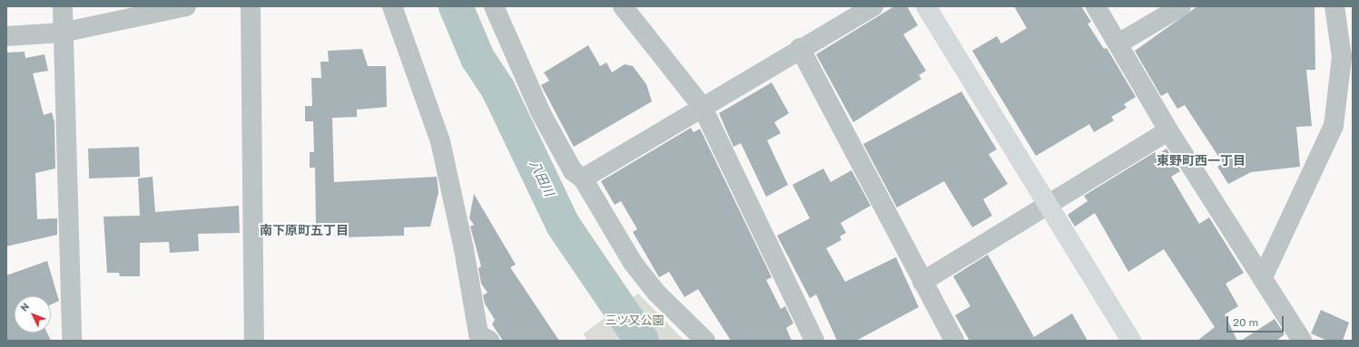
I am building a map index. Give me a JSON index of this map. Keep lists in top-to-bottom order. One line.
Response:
{"districts":["東野町西一丁目","南下原町五丁目"],"water":["八田川"],"parks":["三ツ又公園"],"scale_bar":"20 m","north":"top left"}
